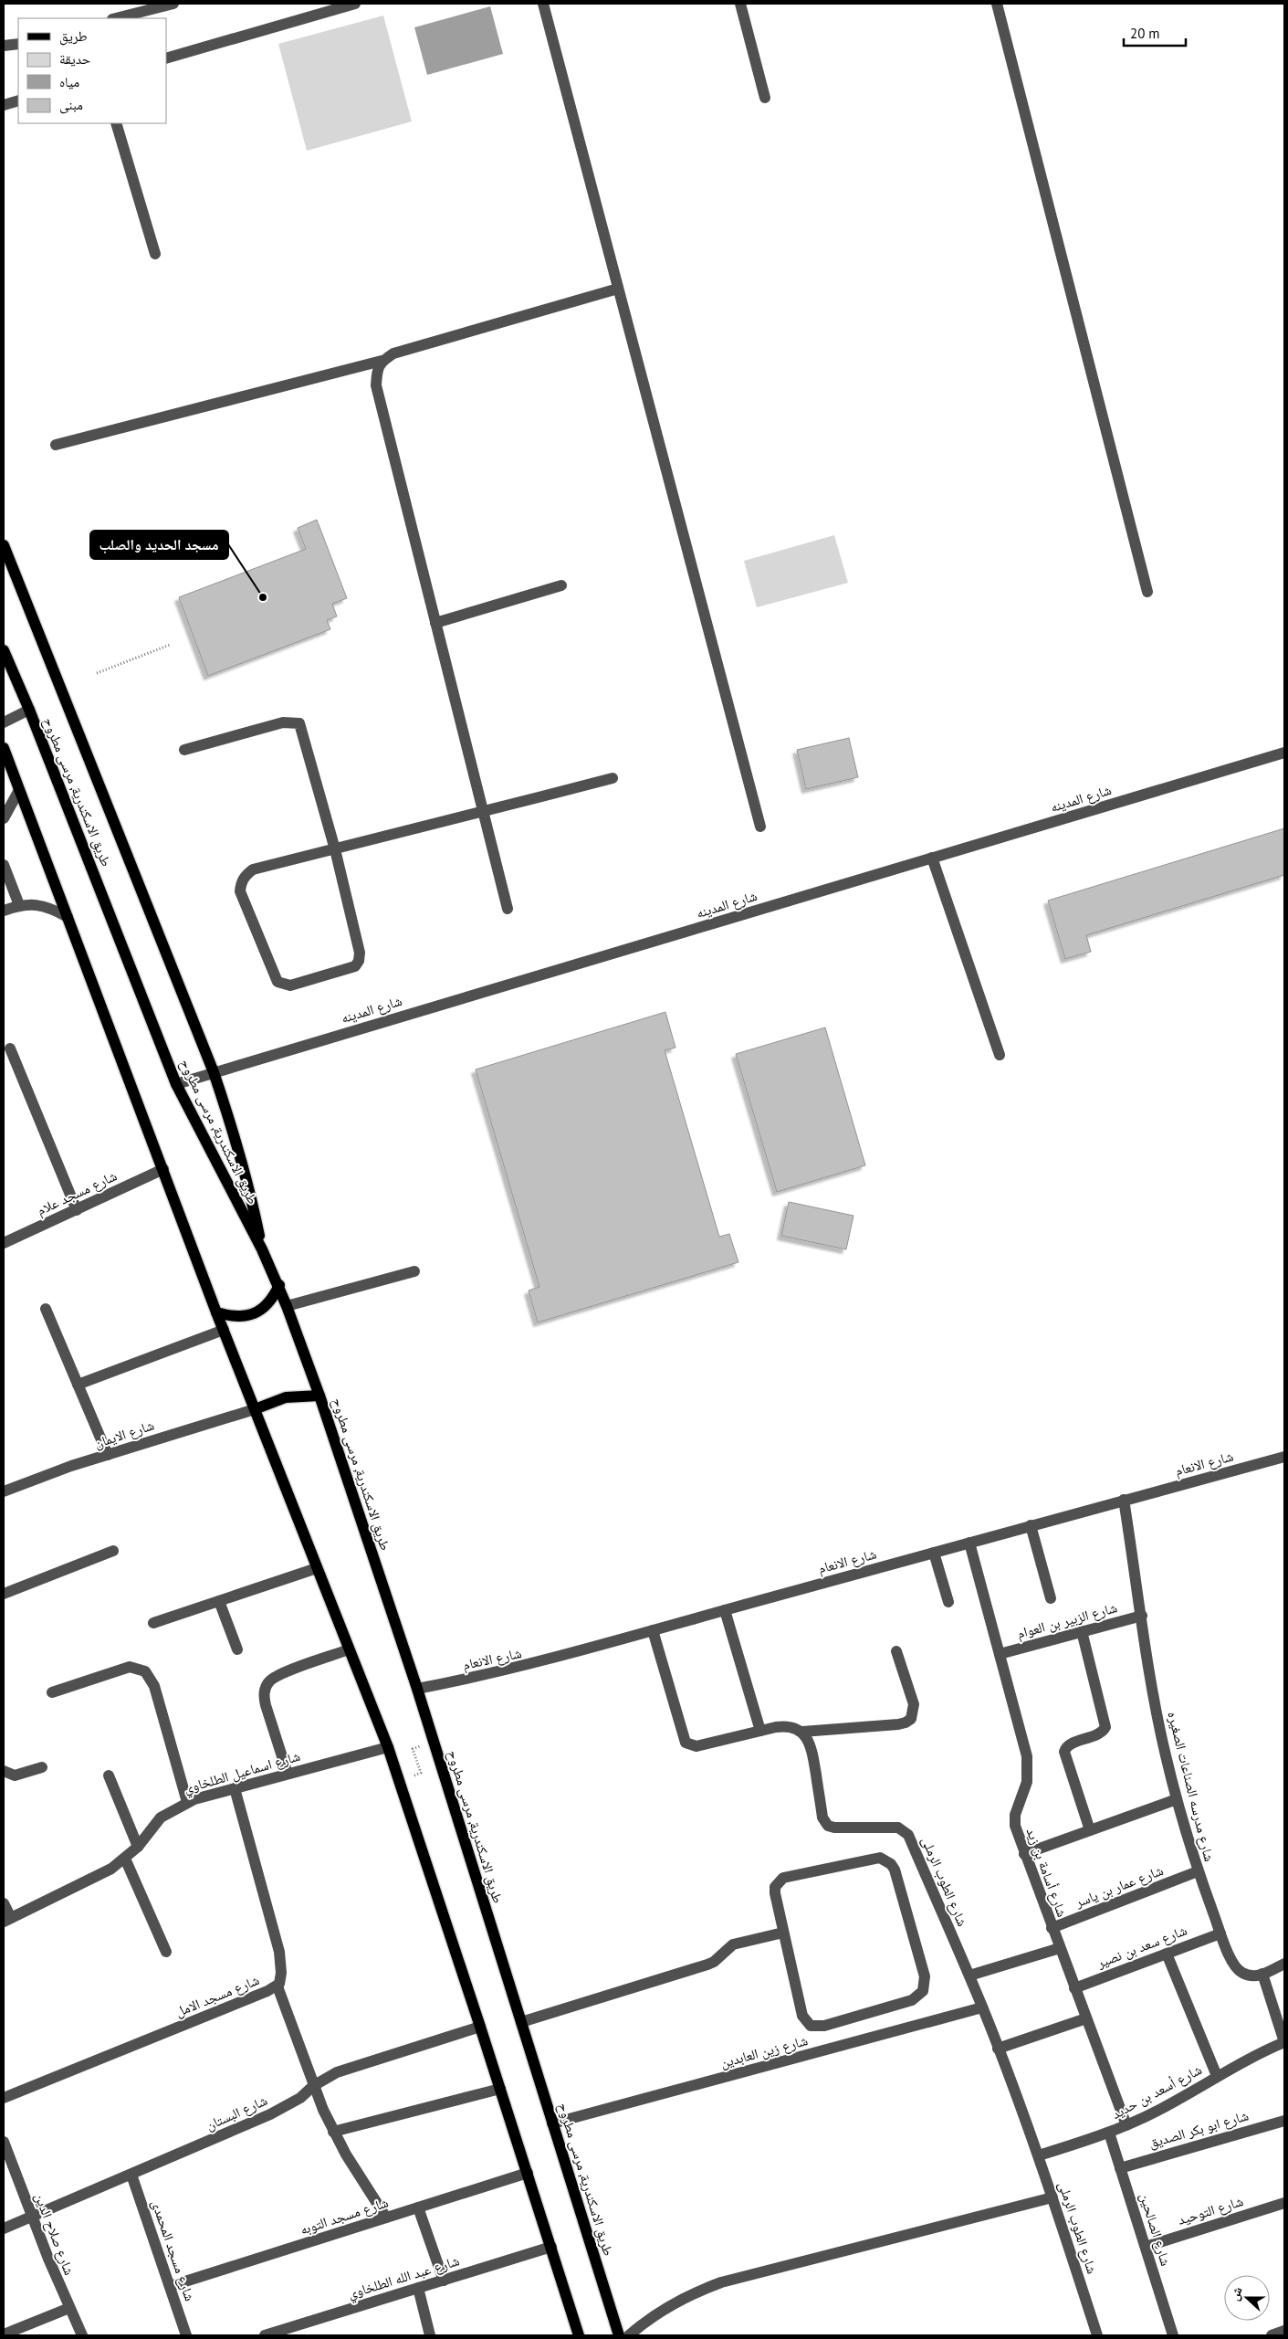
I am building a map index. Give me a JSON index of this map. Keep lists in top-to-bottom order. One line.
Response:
{"streets":{"main road":["طريق الاسكندرية, مرسى مطروح"],"street":["شارع المدينه","شارع مسجد علام","شارع الايمان","شارع الانعام","شارع الزبير بن العوام","شارع اسماعيل الطلخاوي","شارع مدرسه الصناعات الصغيره","شارع أسامة بن زيد","شارع الطوب الرملى","شارع عمار بن ياسر","شارع سعد بن نصير","شارع مسجد الامل","شارع زين العابدين","شارع أسعد بن حديد","شارع البستان","شارع ابو بكر الصديق","شارع التوحيد","شارع مسجد التوبه","شارع الصالحين","شارع صلاح الدين","شارع مسجد المحمدى","شارع عبد الله الطلخاوي"]},"crossings":[["طريق الاسكندرية, مرسى مطروح","شارع المدينه"],["طريق الاسكندرية, مرسى مطروح","شارع الانعام"],["طريق الاسكندرية, مرسى مطروح","شارع زين العابدين"],["شارع الانعام","شارع مدرسه الصناعات الصغيره"],["شارع الانعام","شارع أسامة بن زيد"],["شارع الزبير بن العوام","شارع مدرسه الصناعات الصغيره"],["شارع الزبير بن العوام","شارع أسامة بن زيد"],["شارع اسماعيل الطلخاوي","شارع مسجد الامل"],["شارع مدرسه الصناعات الصغيره","شارع عمار بن ياسر"],["شارع مدرسه الصناعات الصغيره","شارع سعد بن نصير"],["شارع أسامة بن زيد","شارع عمار بن ياسر"],["شارع أسامة بن زيد","شارع سعد بن نصير"],["شارع أسامة بن زيد","شارع أسعد بن حديد"],["شارع الطوب الرملى","شارع زين العابدين"],["شارع الطوب الرملى","شارع أسعد بن حديد"],["شارع أسعد بن حديد","شارع الصالحين"],["شارع البستان","شارع صلاح الدين"],["شارع البستان","شارع مسجد المحمدى"],["شارع ابو بكر الصديق","شارع الصالحين"],["شارع التوحيد","شارع الصالحين"],["شارع مسجد التوبه","شارع مسجد المحمدى"]],"places":["مسجد الحديد والصلب"],"legend":["طريق","حديقة","مياه","مبنى"],"scale_bar":"20 m","north":"left"}
